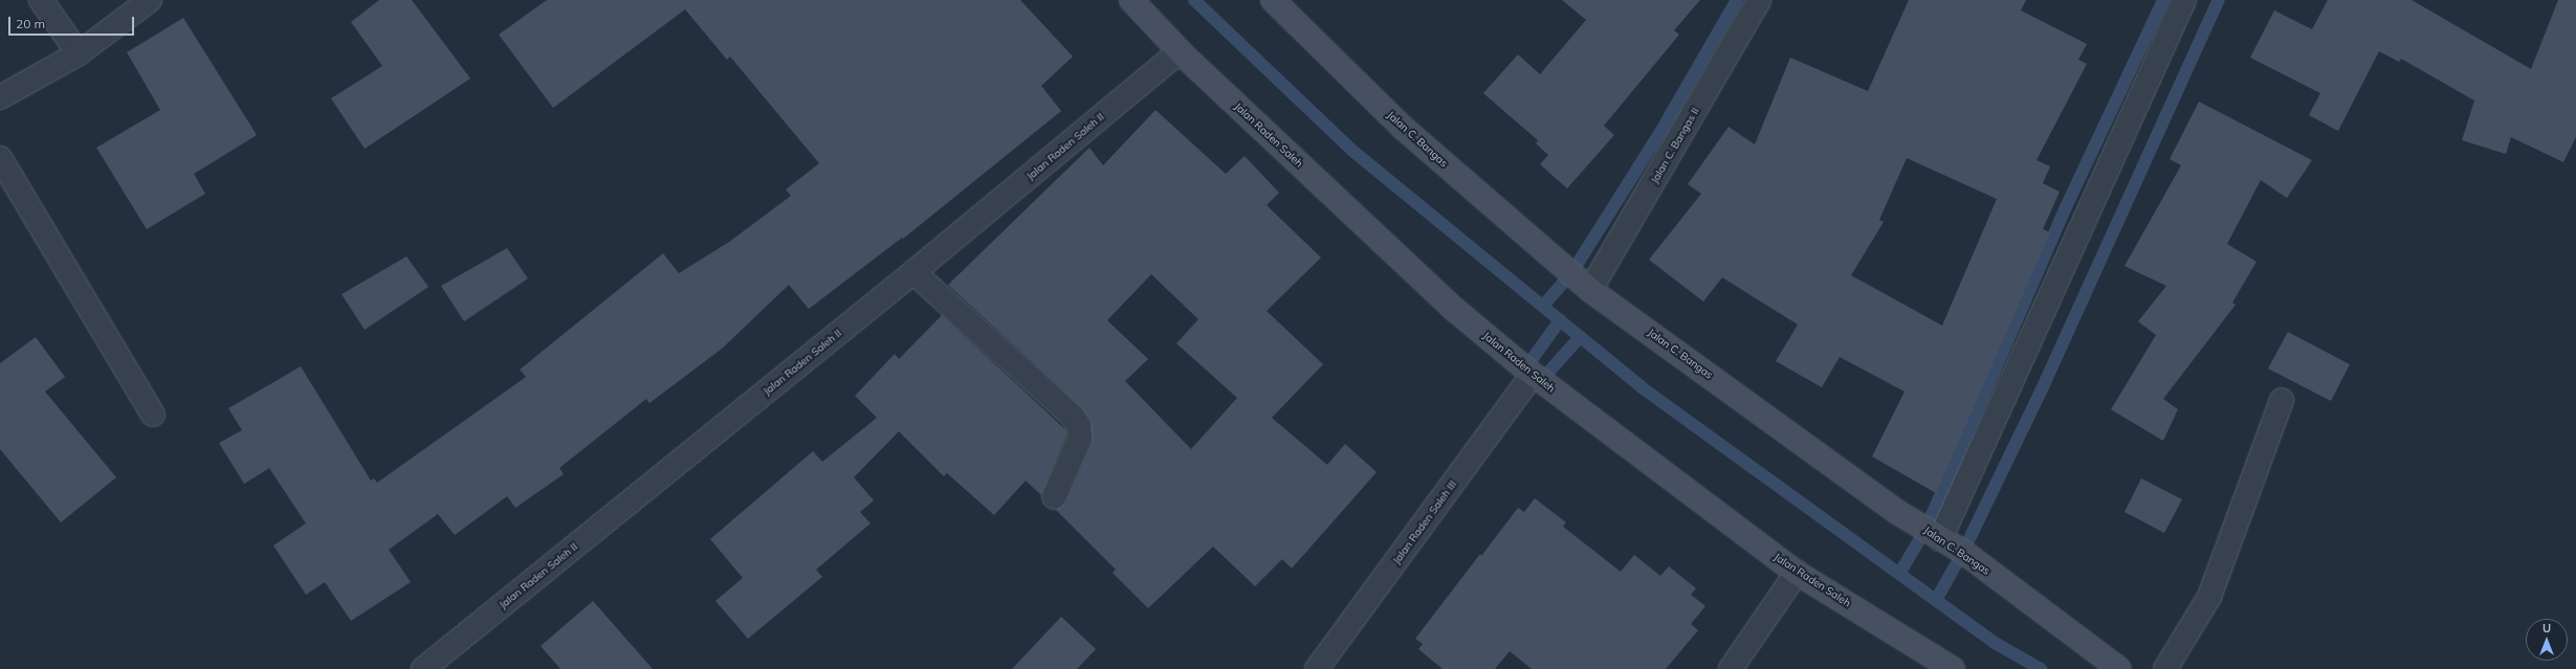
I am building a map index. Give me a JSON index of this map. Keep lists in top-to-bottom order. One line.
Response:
{"streets":{"street":["Jalan Raden Saleh","Jalan C. Bangas","Jalan C. Bangas II","Jalan Raden Saleh II","Jalan Raden Saleh III"]},"crossings":[["Jalan Raden Saleh","Jalan Raden Saleh II"],["Jalan Raden Saleh","Jalan Raden Saleh III"],["Jalan C. Bangas","Jalan C. Bangas II"]],"scale_bar":"20 m","north":"top"}
